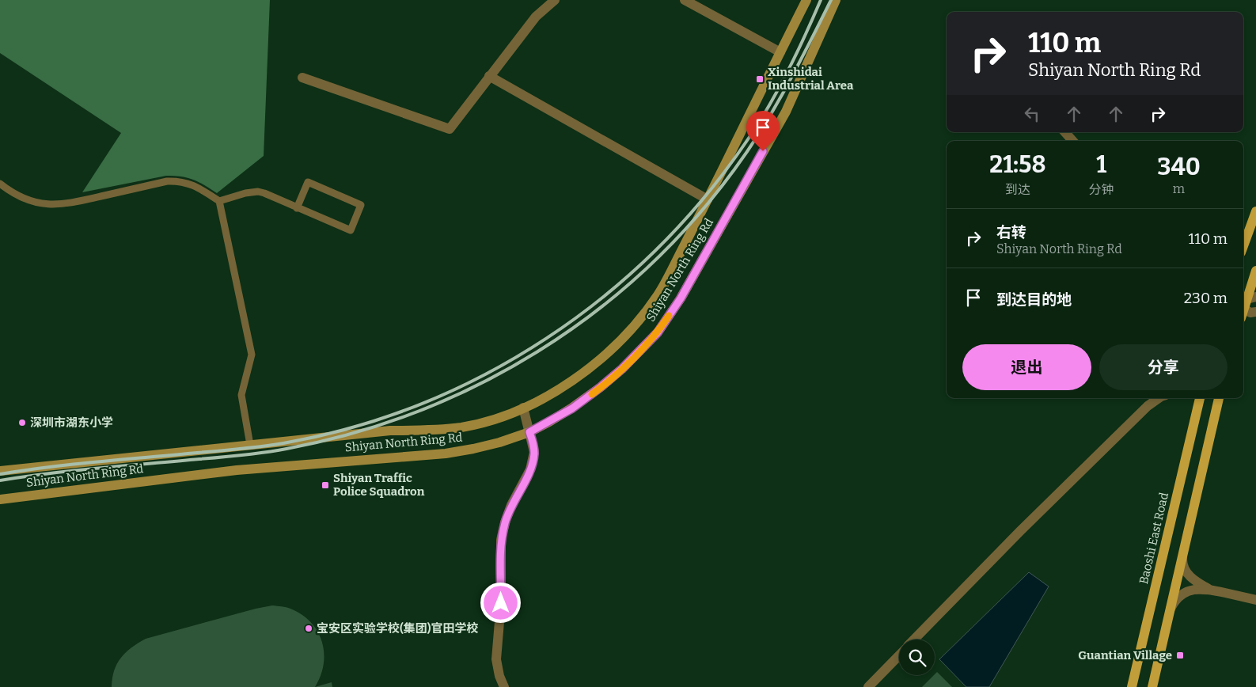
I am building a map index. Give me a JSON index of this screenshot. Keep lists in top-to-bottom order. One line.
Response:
{"streets":{"main road":["Shiyan North Ring Rd","Baoshi East Road"]},"places":{"transit":["Xinshidai Industrial Area","Shiyan Traffic Police Squadron","Guantian Village"],"other":["深圳市湖东小学","宝安区实验学校(集团)官田学校"]},"page":{"turn":["110 m","Shiyan North Ring Rd"],"eta":["21:58","到达","1","分钟","340","m"],"list":[{"name":"右转","note":"Shiyan North Ring Rd","value":"110 m"},{"name":"到达目的地","value":"230 m"}],"buttons":["退出","分享"]}}
